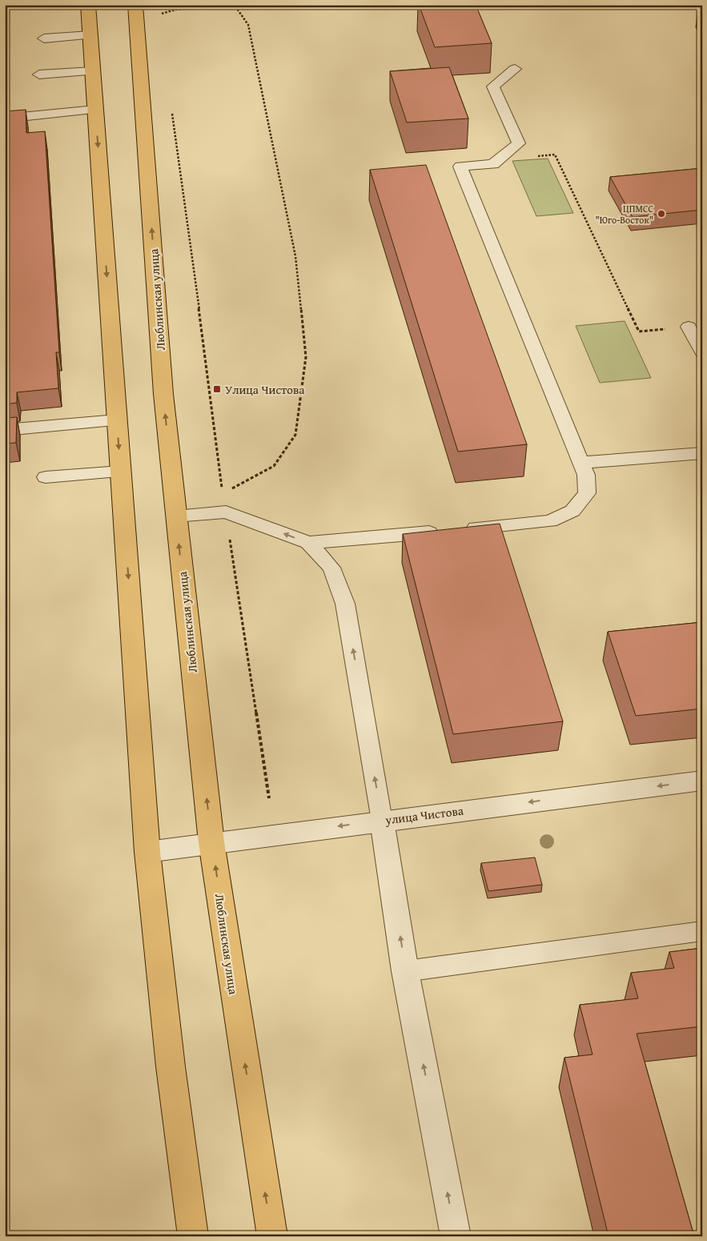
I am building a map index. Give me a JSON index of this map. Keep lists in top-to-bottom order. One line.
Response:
{"streets":{"main road":["Люблинская улица"],"street":["улица Чистова"]},"crossings":[["Люблинская улица","улица Чистова"]],"one_way":["улица Чистова"],"places":{"other":["ЦПМСС \"Юго-Восток\""],"transit":["Улица Чистова"]}}
